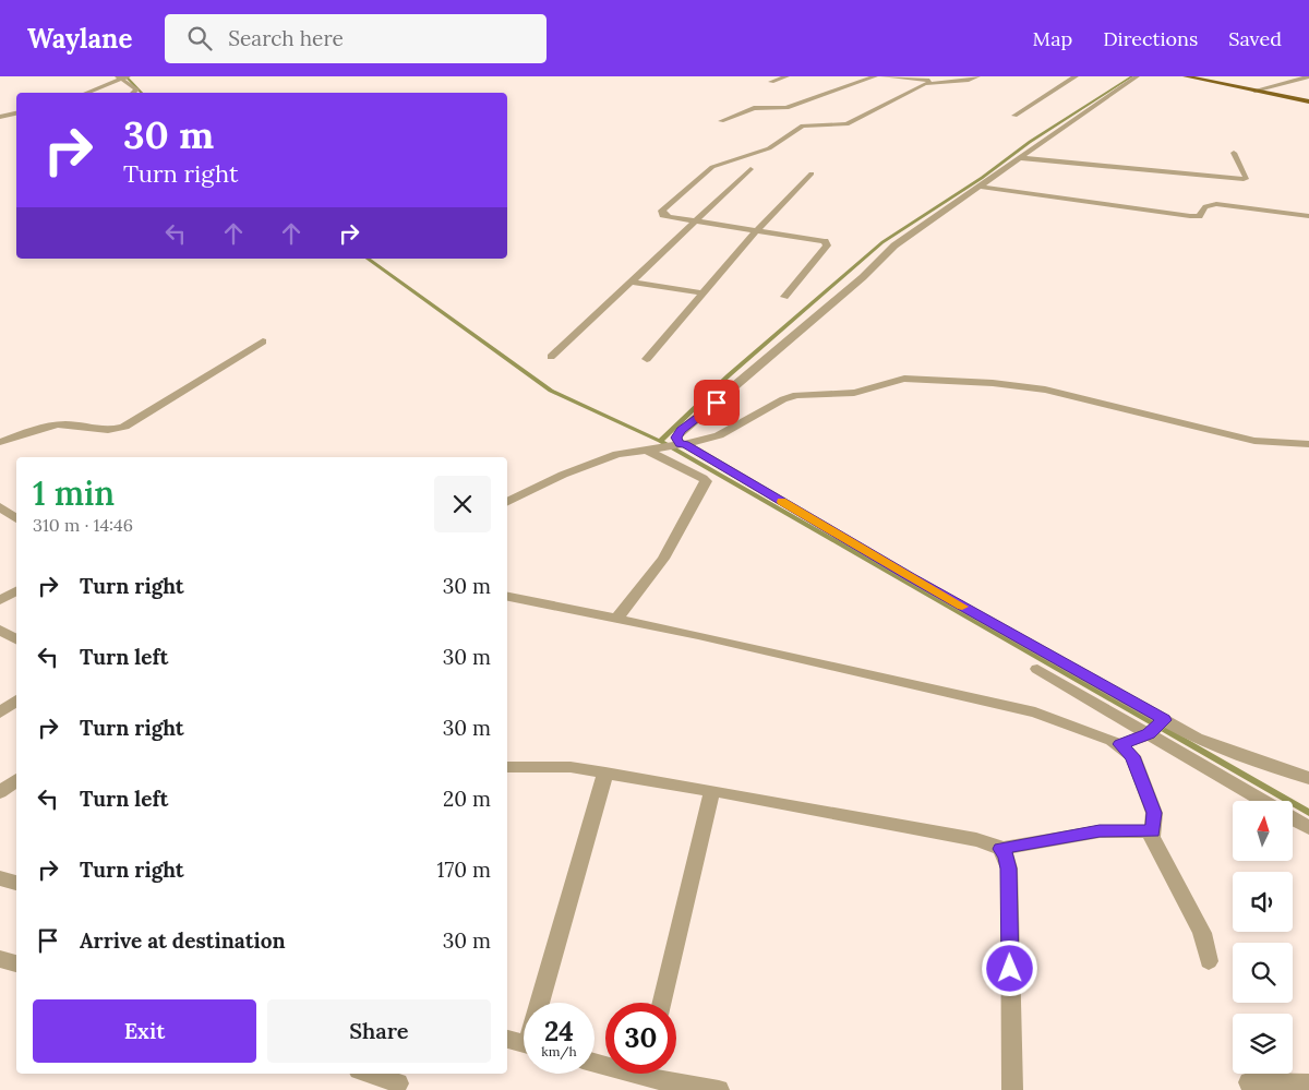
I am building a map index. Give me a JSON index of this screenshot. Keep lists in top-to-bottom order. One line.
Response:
{"north":"top","page":{"header":"Waylane","search":"Search here","nav":["Map","Directions","Saved"],"turn":["30 m","Turn right"],"heading":["1 min","310 m · 14:46"],"list":[{"name":"Turn right","value":"30 m"},{"name":"Turn left","value":"30 m"},{"name":"Turn right","value":"30 m"},{"name":"Turn left","value":"20 m"},{"name":"Turn right","value":"170 m"},{"name":"Arrive at destination","value":"30 m"}],"buttons":["Exit","Share"],"speed":"24 km/h","limit":"30"}}
